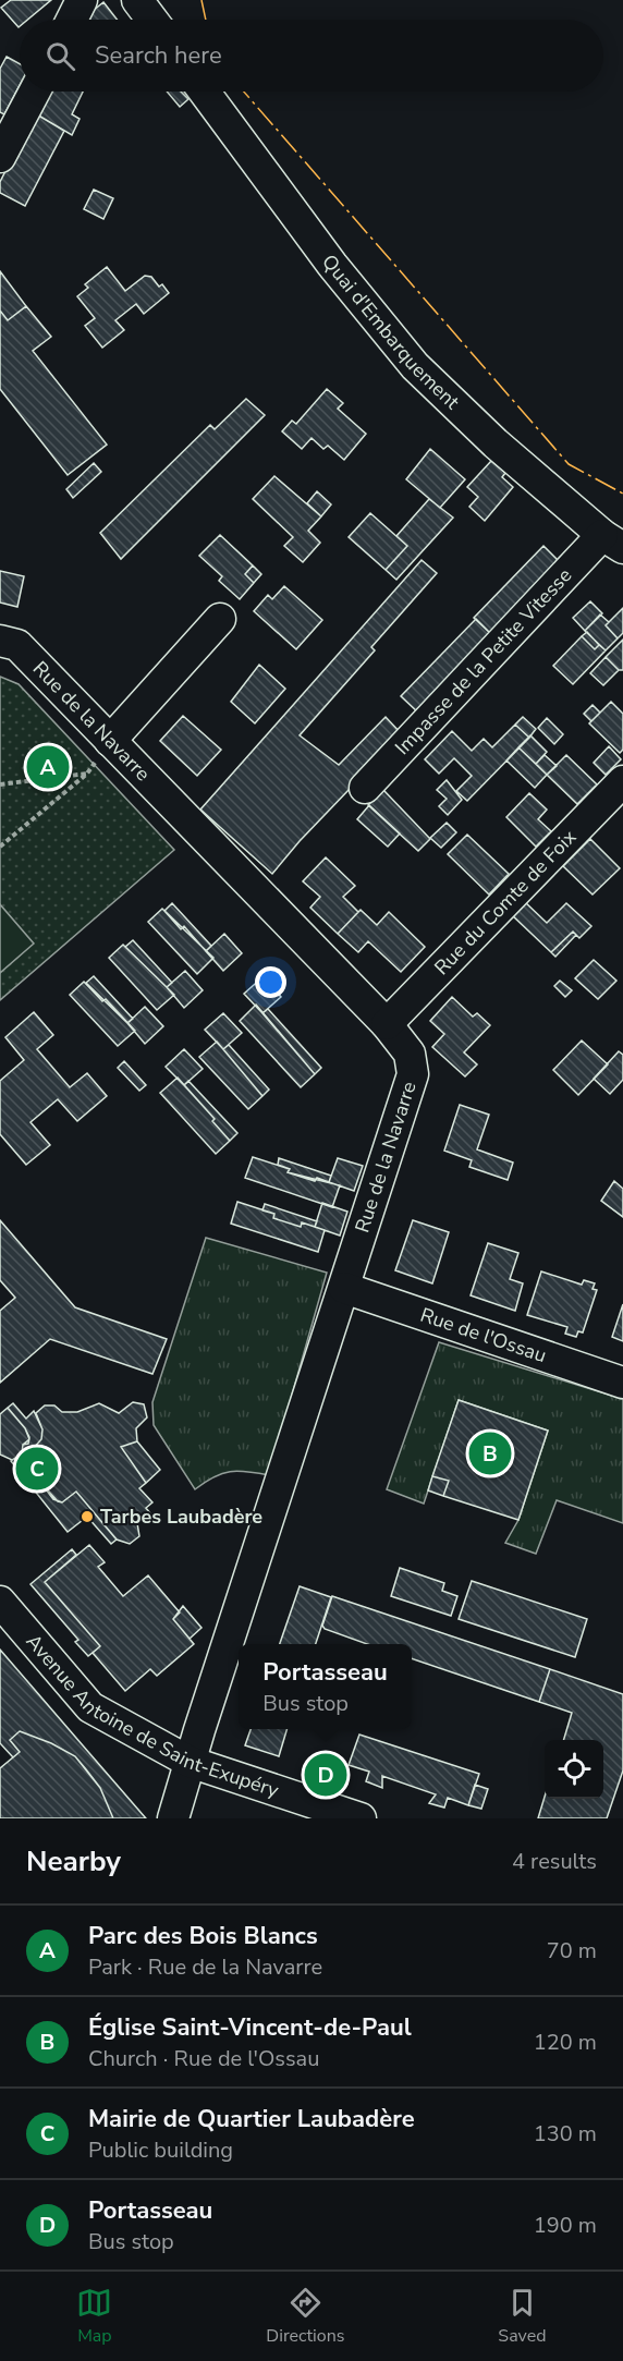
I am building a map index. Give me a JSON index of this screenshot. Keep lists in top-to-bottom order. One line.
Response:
{"streets":{"street":["Quai d'Embarquement","Impasse de la Petite Vitesse","Rue de la Navarre","Rue du Comte de Foix","Rue de l'Ossau","Avenue Antoine de Saint-Exupéry"]},"crossings":[["Quai d'Embarquement","Impasse de la Petite Vitesse"],["Rue de la Navarre","Rue du Comte de Foix"],["Rue de la Navarre","Rue de l'Ossau"],["Rue de la Navarre","Avenue Antoine de Saint-Exupéry"]],"places":["Tarbes Laubadère"],"page":{"search":"Search here","pins":["A","B","C","D"],"popup":["Portasseau","Bus stop"],"heading":["Nearby","4 results"],"list":[{"mark":"A","name":"Parc des Bois Blancs","note":"Park · Rue de la Navarre","value":"70 m"},{"mark":"B","name":"Église Saint-Vincent-de-Paul","note":"Church · Rue de l'Ossau","value":"120 m"},{"mark":"C","name":"Mairie de Quartier Laubadère","note":"Public building","value":"130 m"},{"mark":"D","name":"Portasseau","note":"Bus stop","value":"190 m"}],"nav":["Map","Directions","Saved"]}}
